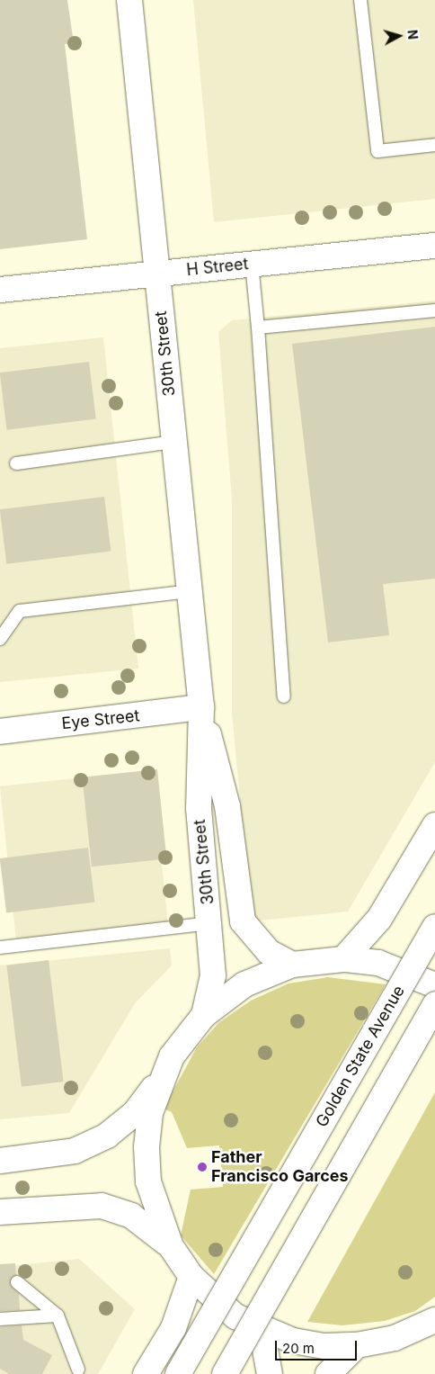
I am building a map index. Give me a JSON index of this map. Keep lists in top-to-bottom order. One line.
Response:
{"streets":{"main road":["H Street","30th Street","Eye Street","Golden State Avenue"]},"crossings":[["H Street","30th Street"],["30th Street","Eye Street"]],"places":["Father Francisco Garces"],"scale_bar":"20 m","north":"right"}
